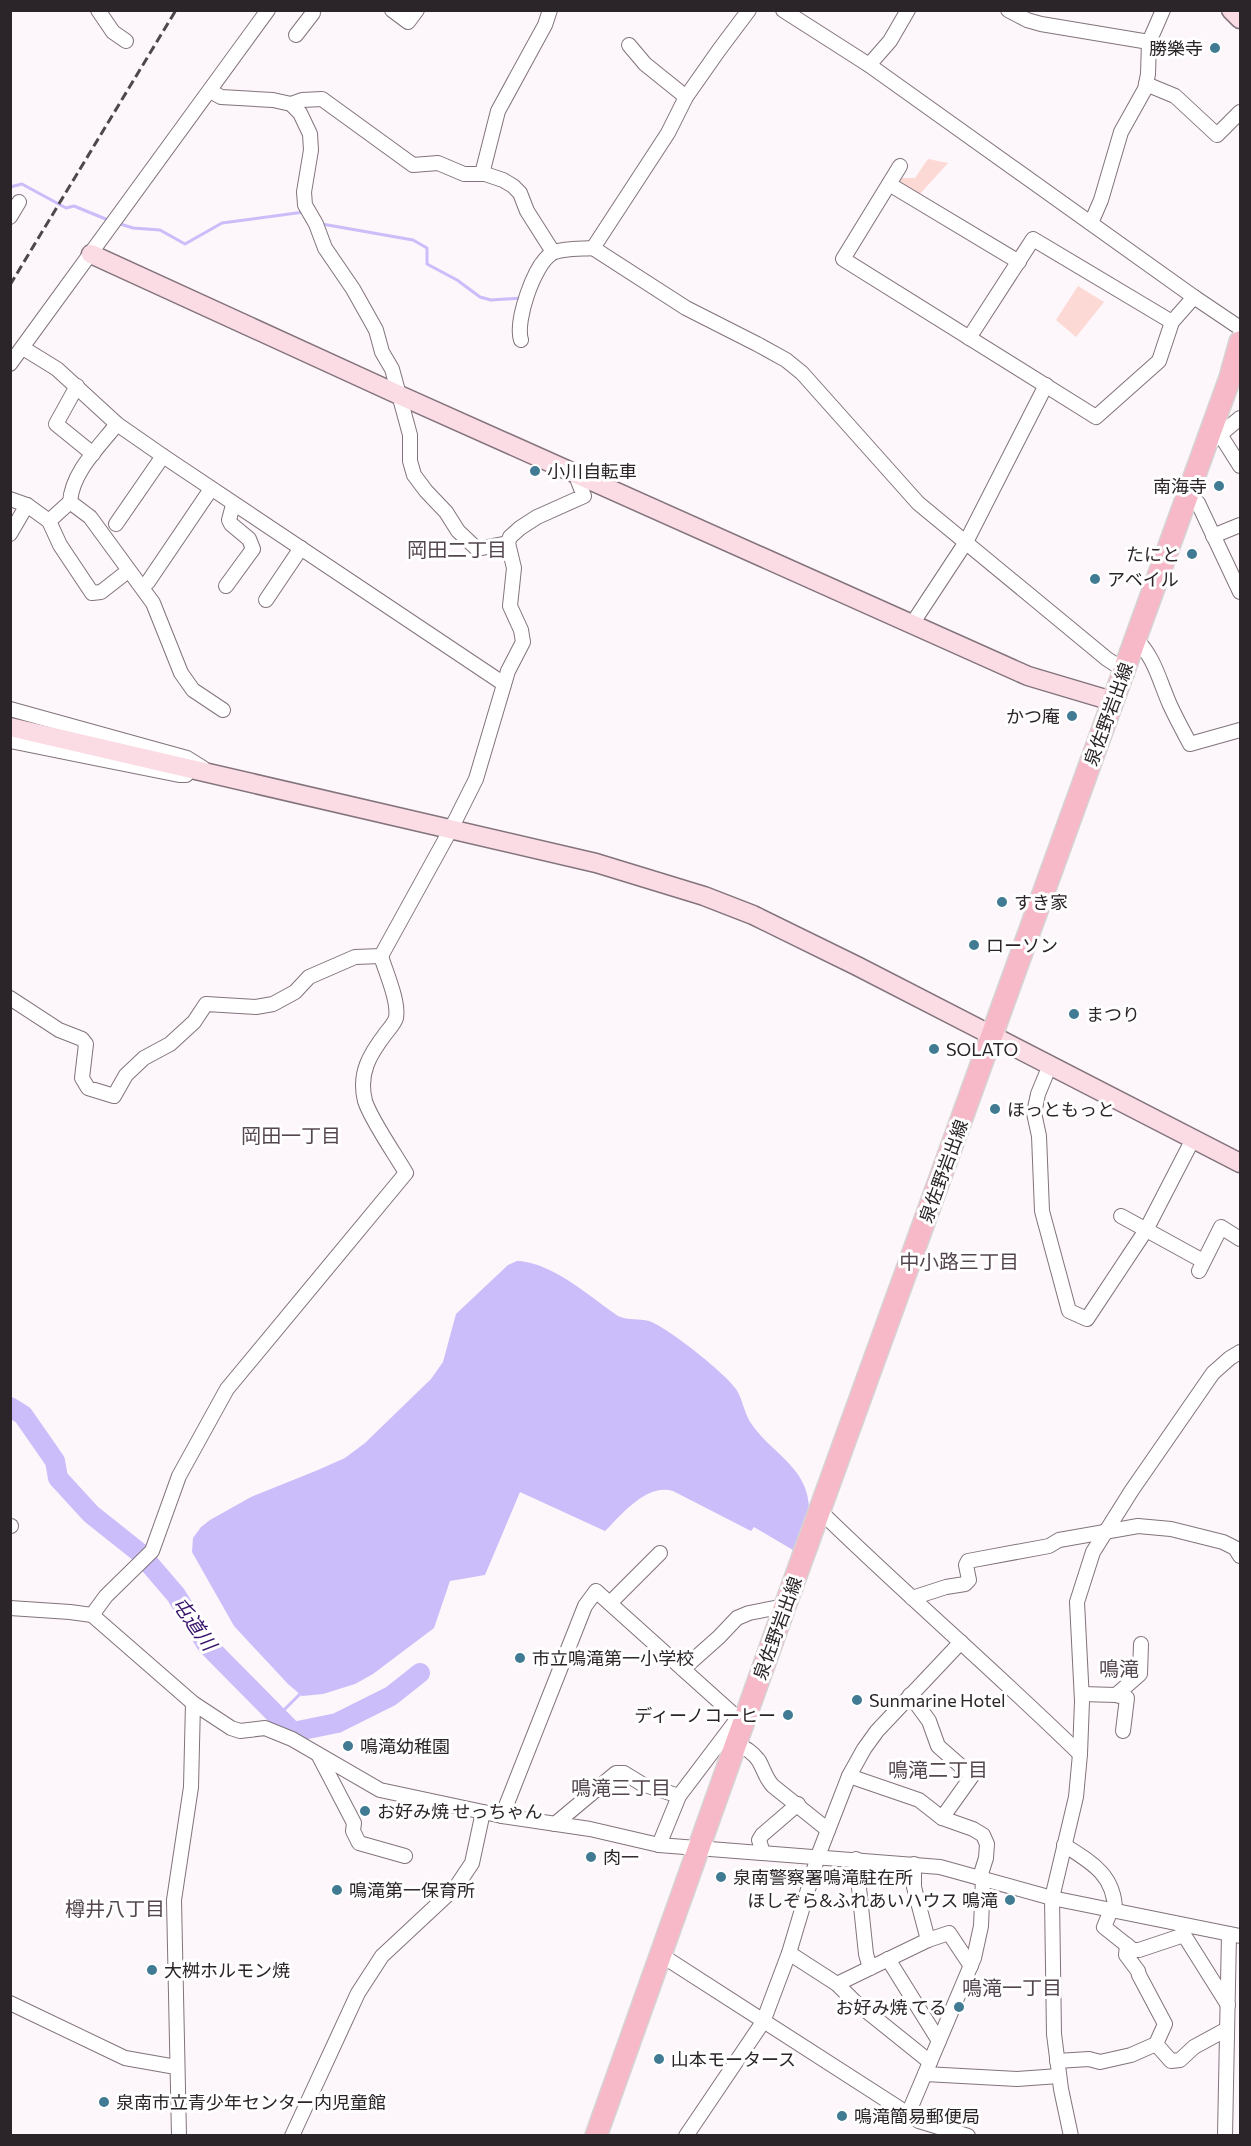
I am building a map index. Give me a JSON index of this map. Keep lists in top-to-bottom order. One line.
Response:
{"streets":{"main road":["泉佐野岩出線"]},"districts":["岡田二丁目","岡田一丁目","中小路三丁目","鳴滝","鳴滝二丁目","鳴滝三丁目","樽井八丁目","鳴滝一丁目"],"water":["屯道川"],"places":["勝樂寺","小川自転車","南海寺","たにと","アベイル","かつ庵","すき家","ローソン","まつり","SOLATO","ほっともっと","市立鳴滝第一小学校","Sunmarine Hotel","ディーノコーヒー","鳴滝幼稚園","お好み焼 せっちゃん","肉一","泉南警察署鳴滝駐在所","鳴滝第一保育所","ほしぞら&ふれあいハウス 鳴滝","大桝ホルモン焼","お好み焼 てる","山本モータース","泉南市立青少年センター内児童館","鳴滝簡易郵便局"]}
